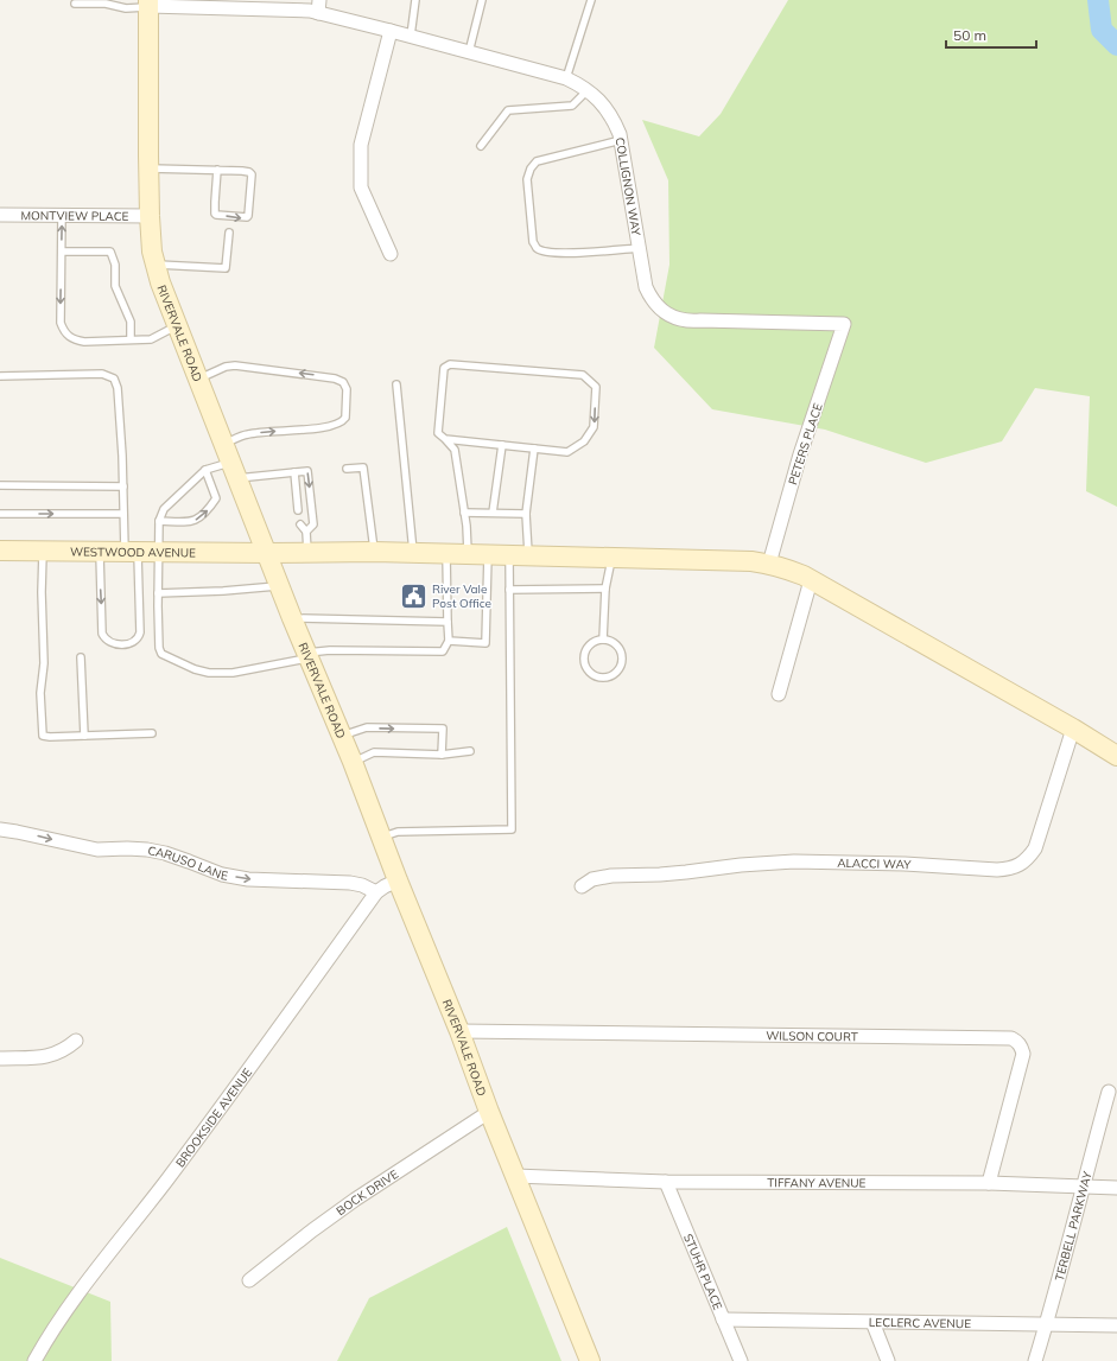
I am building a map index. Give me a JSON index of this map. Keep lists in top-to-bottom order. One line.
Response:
{"streets":{"street":["COLLIGNON WAY","MONTVIEW PLACE","RIVERVALE ROAD","PETERS PLACE","WESTWOOD AVENUE","CARUSO LANE","ALACCI WAY","WILSON COURT","BROOKSIDE AVENUE","TIFFANY AVENUE","BOCK DRIVE","TERBELL PARKWAY","STUHR PLACE","LECLERC AVENUE"]},"crossings":[["COLLIGNON WAY","RIVERVALE ROAD"],["COLLIGNON WAY","PETERS PLACE"],["MONTVIEW PLACE","RIVERVALE ROAD"],["RIVERVALE ROAD","WESTWOOD AVENUE"],["RIVERVALE ROAD","WILSON COURT"],["RIVERVALE ROAD","BROOKSIDE AVENUE"],["RIVERVALE ROAD","TIFFANY AVENUE"],["RIVERVALE ROAD","BOCK DRIVE"],["PETERS PLACE","WESTWOOD AVENUE"],["WESTWOOD AVENUE","ALACCI WAY"],["CARUSO LANE","BROOKSIDE AVENUE"],["WILSON COURT","TIFFANY AVENUE"],["TIFFANY AVENUE","TERBELL PARKWAY"],["TIFFANY AVENUE","STUHR PLACE"],["TERBELL PARKWAY","LECLERC AVENUE"],["STUHR PLACE","LECLERC AVENUE"]],"one_way":["CARUSO LANE"],"places":{"public building":["River Vale Post Office"]},"scale_bar":"50 m"}
